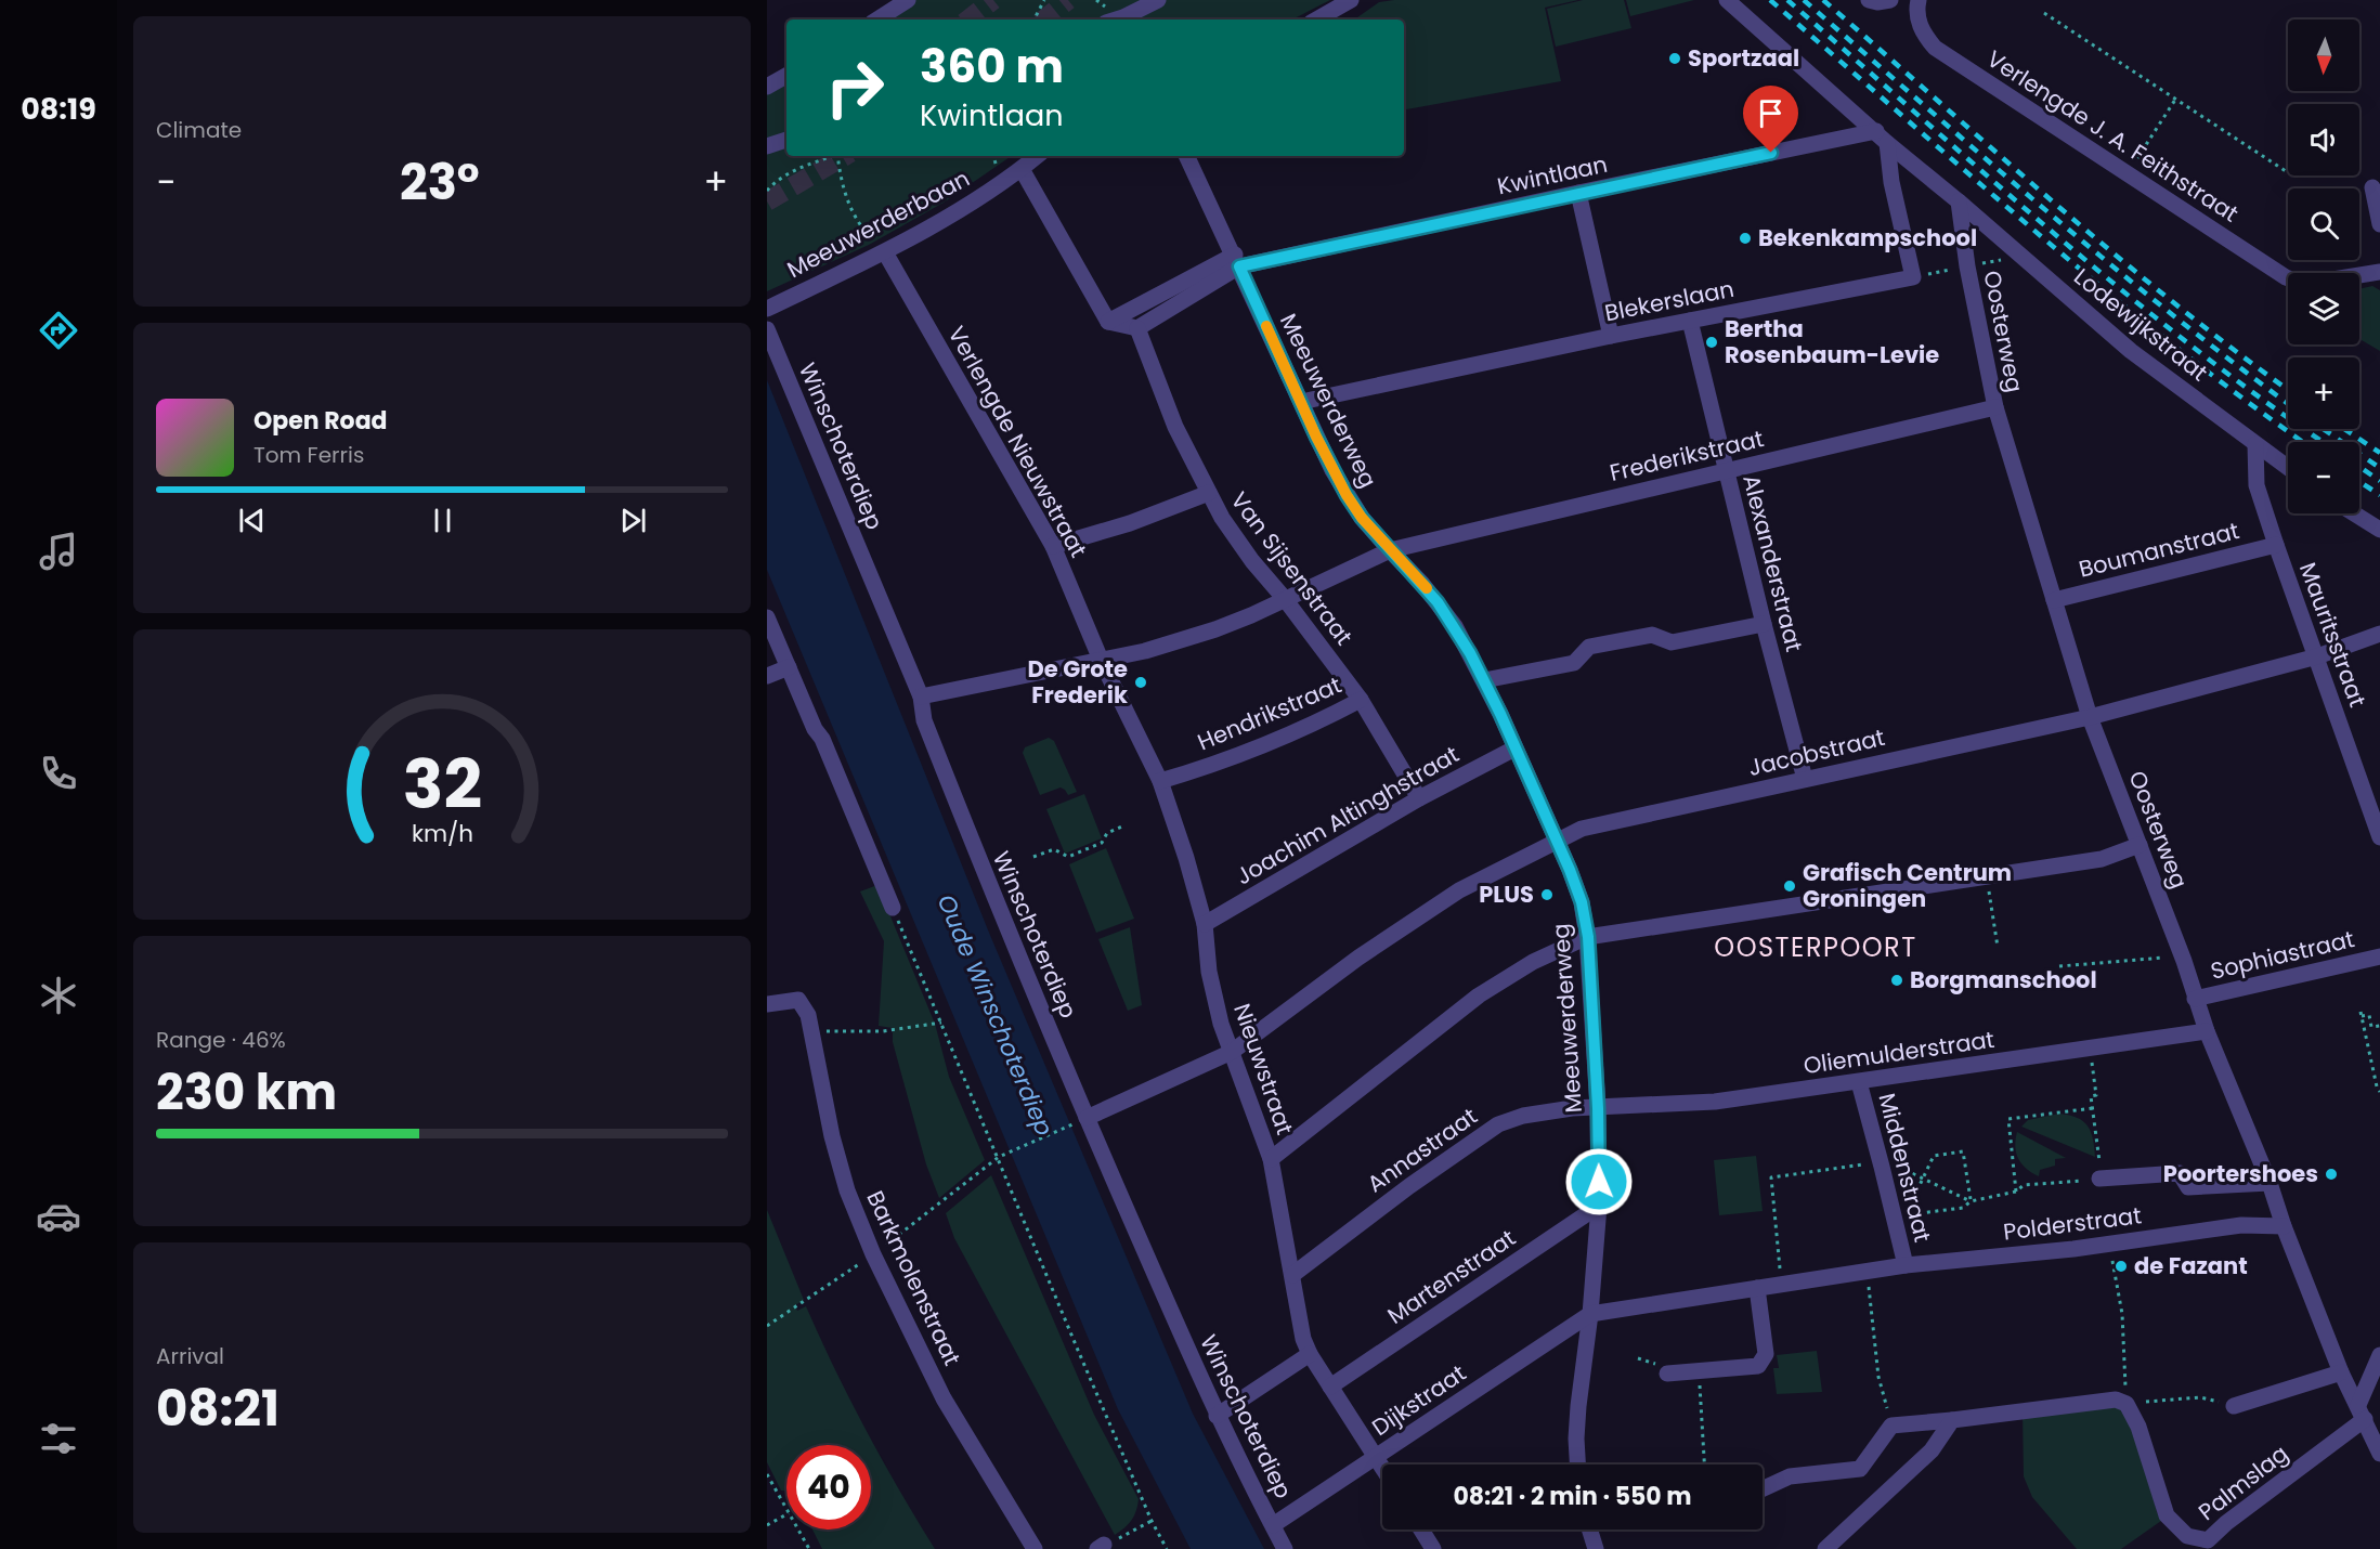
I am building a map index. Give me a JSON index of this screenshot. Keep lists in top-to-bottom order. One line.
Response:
{"streets":{"street":["Verlengde J. A. Feithstraat","Kwintlaan","Meeuwerderbaan","Blekerslaan","Lodewijkstraat","Oosterweg","Meeuwerderweg","Verlengde Nieuwstraat","Winschoterdiep","Frederikstraat","Boumanstraat","Alexanderstraat","Van Sijsenstraat","Mauritsstraat","Hendrikstraat","Jacobstraat","Joachim Altinghstraat","Sophiastraat","Oliemulderstraat","Nieuwstraat","Annastraat","Middenstraat","Polderstraat","Martenstraat","Barkmolenstraat","Dijkstraat","Palmslag"]},"crossings":[["Kwintlaan","Lodewijkstraat"],["Kwintlaan","Meeuwerderweg"],["Meeuwerderbaan","Verlengde Nieuwstraat"],["Blekerslaan","Meeuwerderweg"],["Blekerslaan","Alexanderstraat"],["Lodewijkstraat","Oosterweg"],["Lodewijkstraat","Mauritsstraat"],["Oosterweg","Frederikstraat"],["Oosterweg","Boumanstraat"],["Oosterweg","Jacobstraat"],["Oosterweg","Sophiastraat"],["Oosterweg","Oliemulderstraat"],["Oosterweg","Polderstraat"],["Oosterweg","Palmslag"],["Meeuwerderweg","Frederikstraat"],["Meeuwerderweg","Jacobstraat"],["Meeuwerderweg","Joachim Altinghstraat"],["Meeuwerderweg","Oliemulderstraat"],["Meeuwerderweg","Annastraat"],["Meeuwerderweg","Polderstraat"],["Meeuwerderweg","Martenstraat"],["Meeuwerderweg","Dijkstraat"],["Verlengde Nieuwstraat","Frederikstraat"],["Verlengde Nieuwstraat","Nieuwstraat"],["Winschoterdiep","Frederikstraat"],["Winschoterdiep","Jacobstraat"],["Winschoterdiep","Dijkstraat"],["Frederikstraat","Alexanderstraat"],["Frederikstraat","Van Sijsenstraat"],["Frederikstraat","Nieuwstraat"],["Boumanstraat","Mauritsstraat"],["Alexanderstraat","Jacobstraat"],["Van Sijsenstraat","Hendrikstraat"],["Van Sijsenstraat","Joachim Altinghstraat"],["Mauritsstraat","Jacobstraat"],["Hendrikstraat","Nieuwstraat"],["Jacobstraat","Nieuwstraat"],["Joachim Altinghstraat","Nieuwstraat"],["Oliemulderstraat","Annastraat"],["Oliemulderstraat","Middenstraat"],["Nieuwstraat","Annastraat"],["Nieuwstraat","Martenstraat"],["Nieuwstraat","Dijkstraat"],["Middenstraat","Polderstraat"],["Polderstraat","Dijkstraat"]],"districts":["OOSTERPOORT"],"water":["Oude Winschoterdiep"],"places":["Sportzaal","Bekenkampschool","Bertha Rosenbaum-Levie","De Grote Frederik","Grafisch Centrum Groningen","PLUS","Borgmanschool","Poortershoes","de Fazant"],"north":"bottom","page":{"tabs":"08:19","tile":["Climate",["Range · 46%","230 km"],["Arrival","08:21"]],"map_buttons":["+","−"],"turn":["360 m","Kwintlaan"],"heat":["−","23°","+"],"song":["Open Road","Tom Ferris"],"limit":"40","trip":"08:21 · 2 min · 550 m","gauge":["32","km/h"]}}
